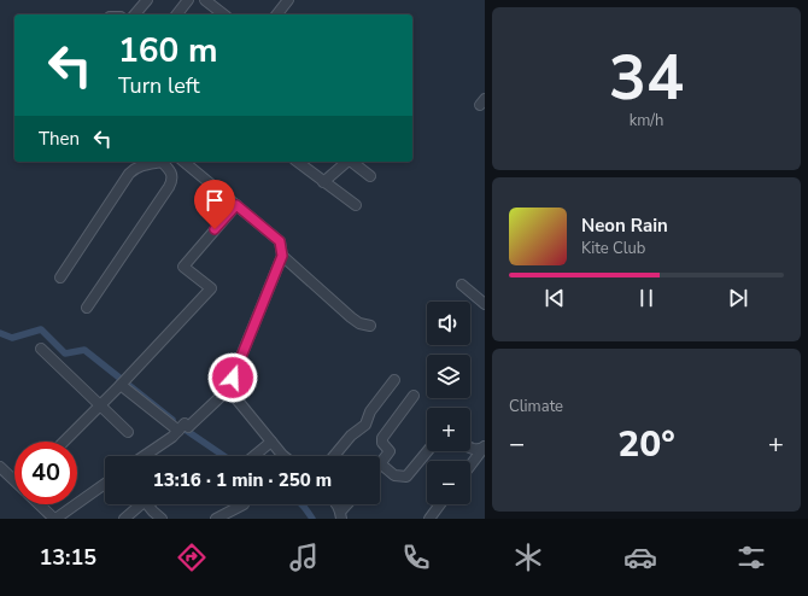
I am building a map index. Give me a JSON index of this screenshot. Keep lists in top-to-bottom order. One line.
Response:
{"page":{"tile":[["34","km/h"],"Climate"],"turn":["160 m","Turn left"],"then":"Then","song":["Neon Rain","Kite Club"],"map_buttons":["+","−"],"heat":["−","20°","+"],"limit":"40","trip":"13:16 · 1 min · 250 m","tabs":"13:15"}}
